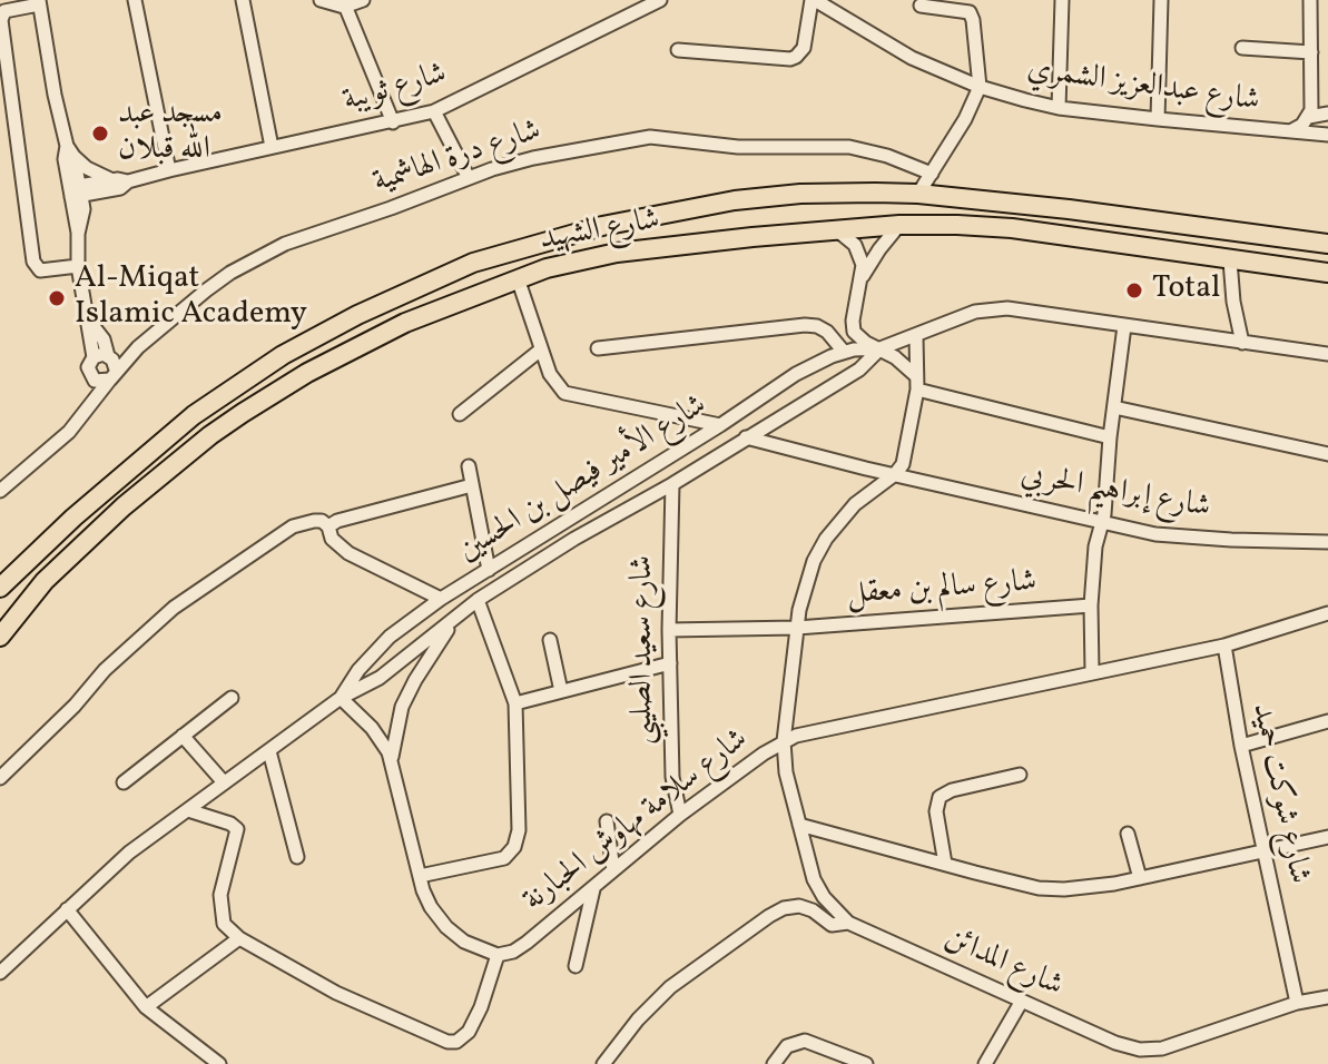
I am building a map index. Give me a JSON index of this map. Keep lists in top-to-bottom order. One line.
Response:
{"streets":{"highway":["شارع الشهيد"],"street":["شارع عبدالعزيز الشمري","شارع ثويبة","شارع درة الهاشمية","شارع الأمير فيصل بن الحسين","شارع إبراهيم الحربي","شارع سالم بن معقل","شارع سعيد الصليبي","شارع شوكت حميد","شارع سلامة مهاوش الحبارنة","شارع المدائن"]},"crossings":[["شارع الأمير فيصل بن الحسين","شارع إبراهيم الحربي"],["شارع الأمير فيصل بن الحسين","شارع سعيد الصليبي"],["شارع إبراهيم الحربي","شارع المدائن"],["شارع سالم بن معقل","شارع سعيد الصليبي"],["شارع سالم بن معقل","شارع المدائن"],["شارع سعيد الصليبي","شارع سلامة مهاوش الحبارنة"],["شارع شوكت حميد","شارع سلامة مهاوش الحبارنة"],["شارع سلامة مهاوش الحبارنة","شارع المدائن"]],"places":["مسجد عبد الله قبلان","Total","Al-Miqat Islamic Academy"]}
